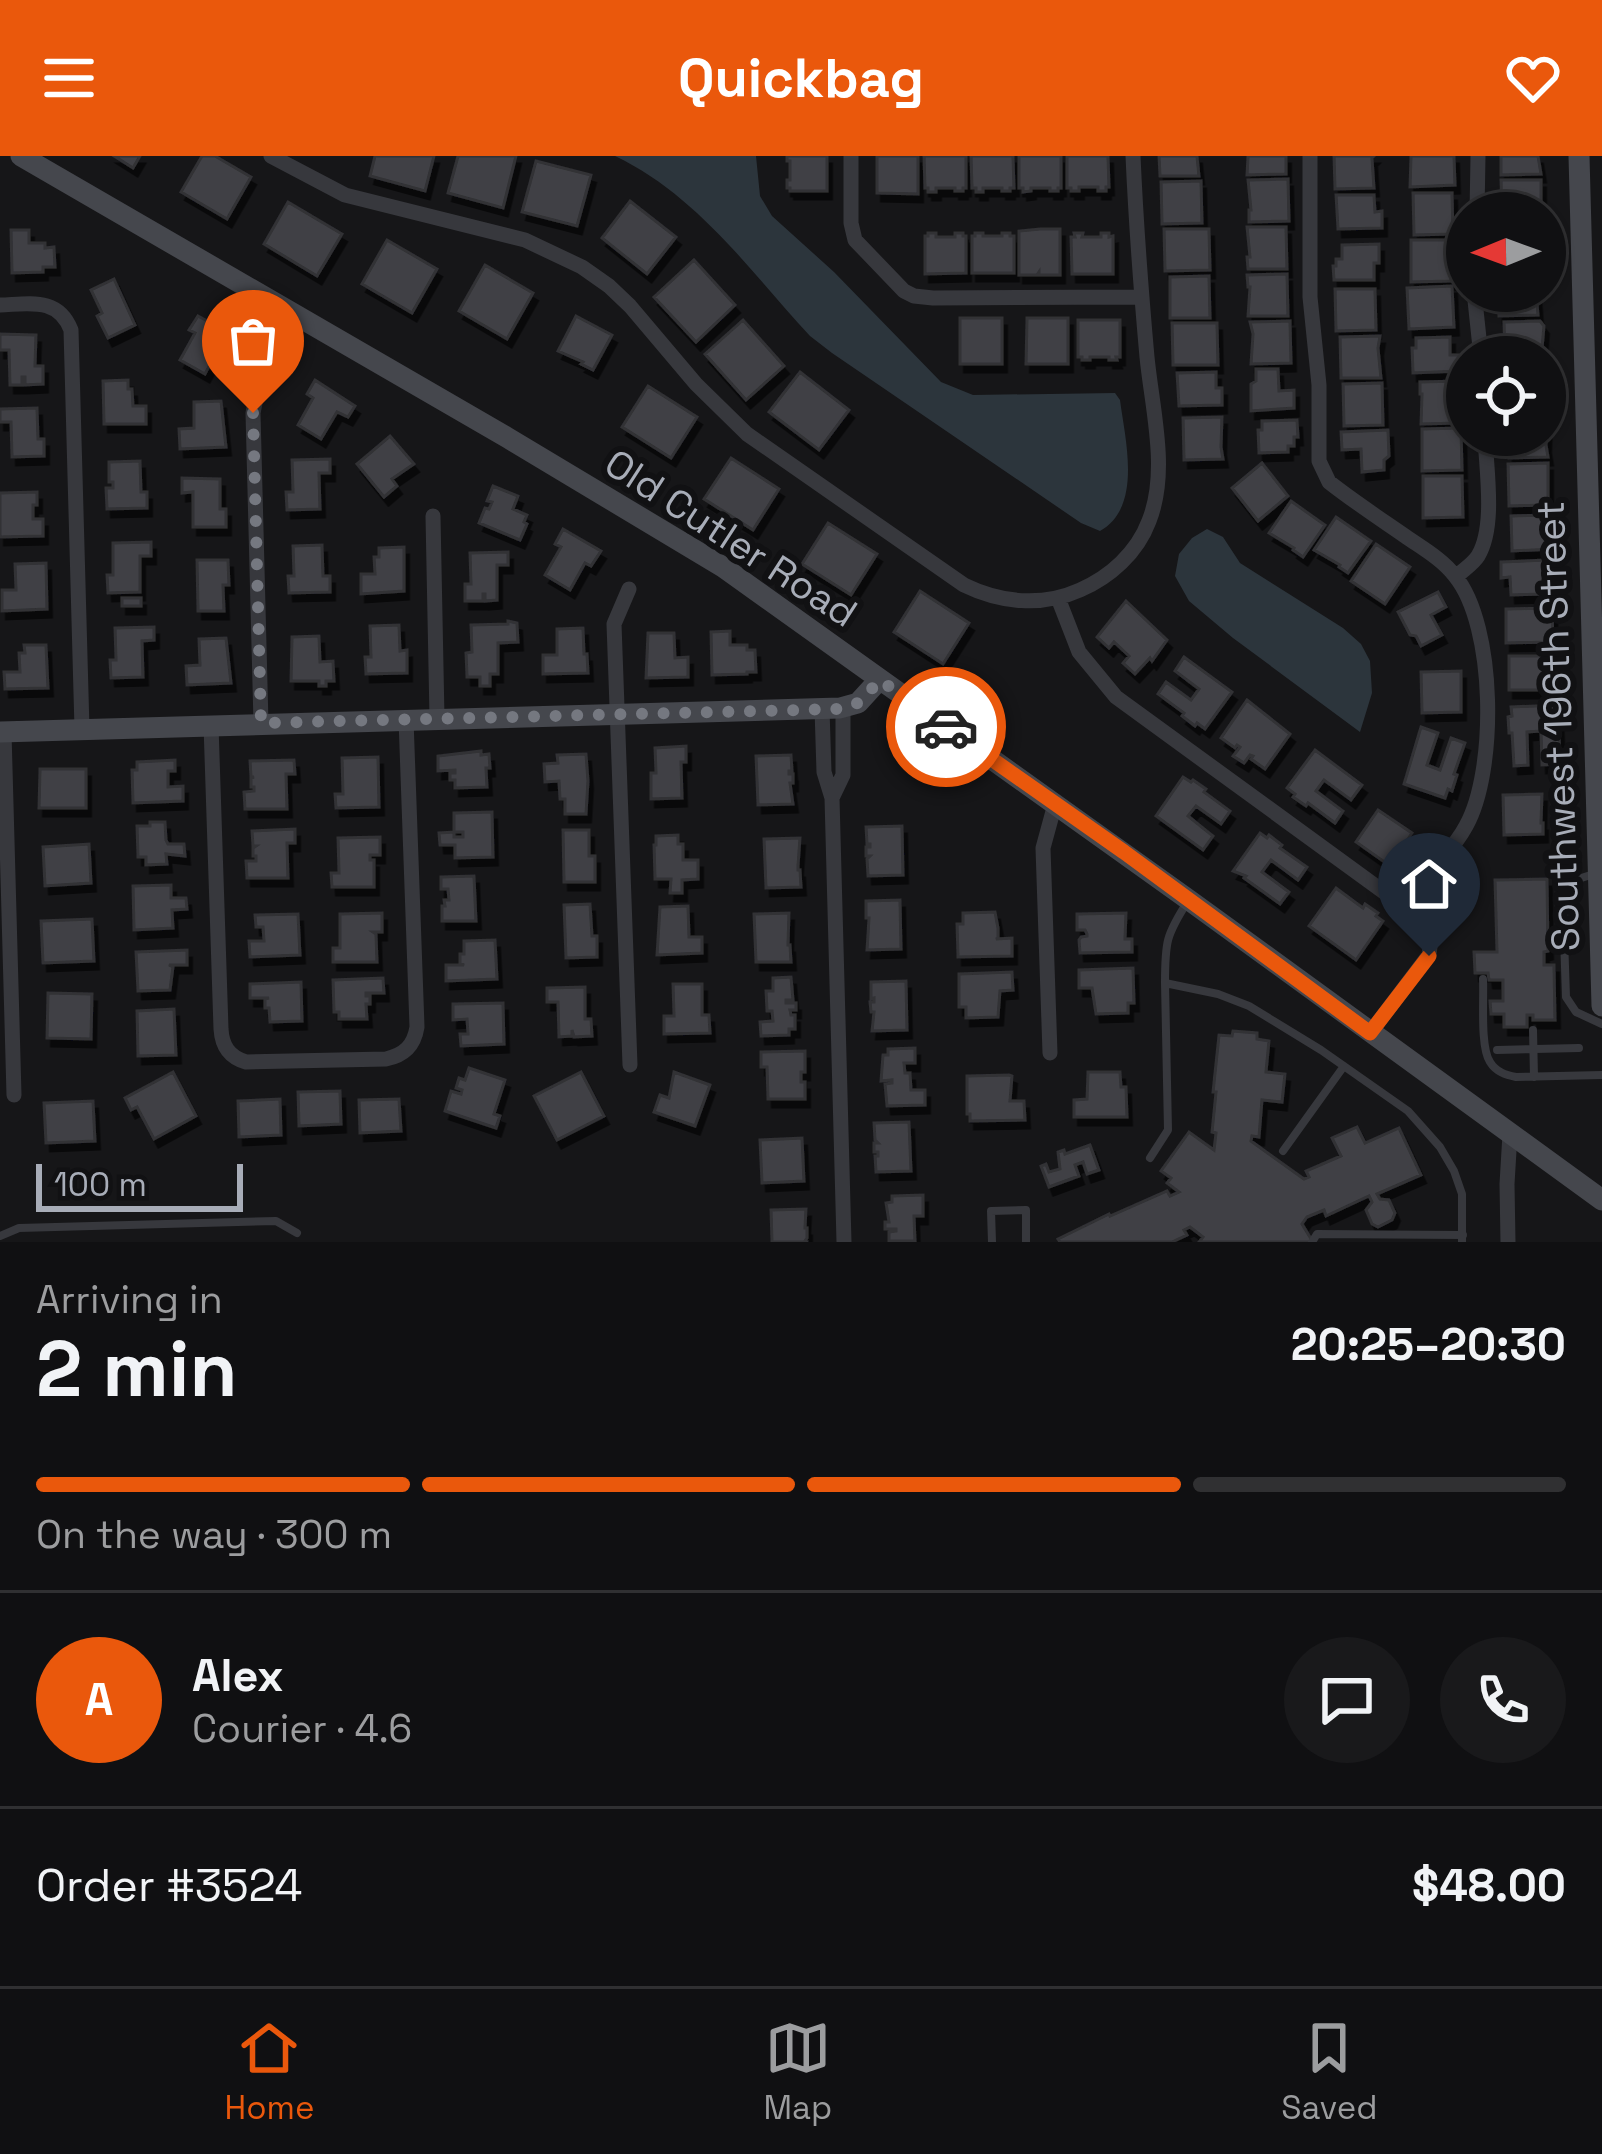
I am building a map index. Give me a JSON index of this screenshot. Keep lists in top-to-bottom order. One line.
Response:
{"streets":{"main road":["Old Cutler Road","Southwest 196th Street"]},"scale_bar":"100 m","north":"left","page":{"header":"Quickbag","scale":"100 m","heading":["2 min","Arriving in","20:25–20:30"],"panel":["Alex","Courier · 4.6","Order #3524","$48.00"],"bar":"On the way · 300 m","round":"A","tabs":["Home","Map","Saved"]}}
